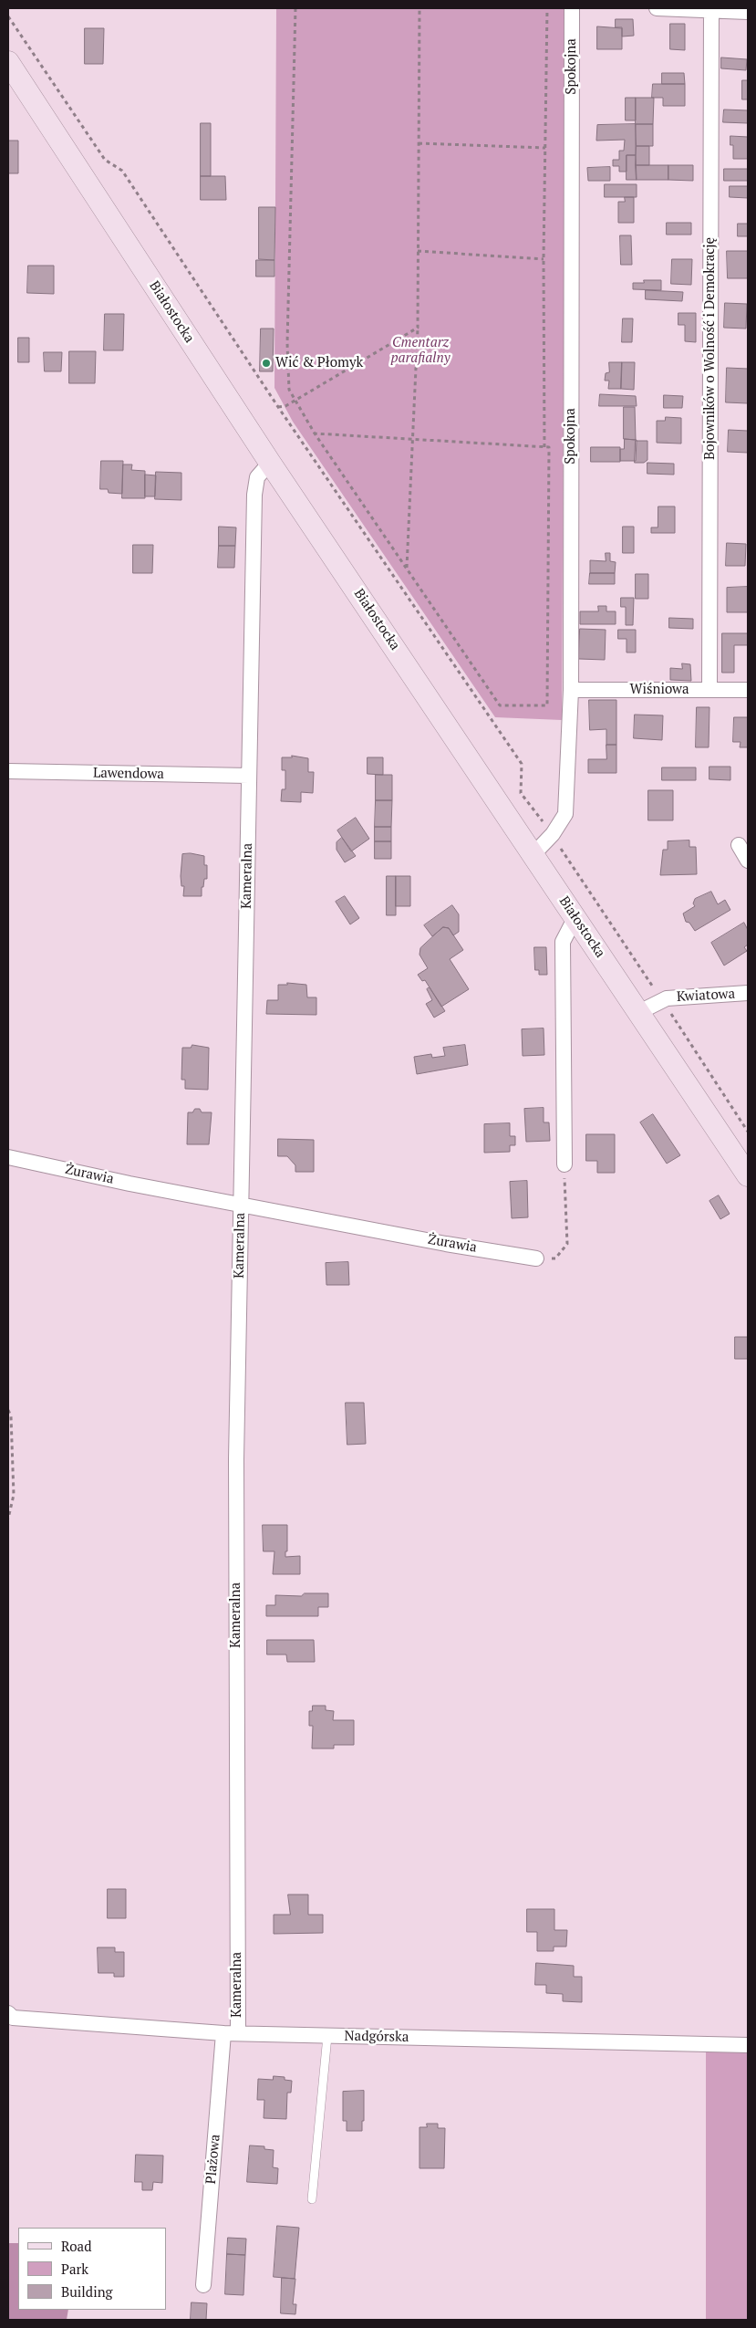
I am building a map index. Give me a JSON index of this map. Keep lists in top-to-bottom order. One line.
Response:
{"streets":{"street":["Spokojna","Białostocka","Bojowników o Wolność i Demokrację","Wiśniowa","Lawendowa","Kameralna","Kwiatowa","Żurawia","Nadgórska","Plażowa"]},"crossings":[["Spokojna","Białostocka"],["Spokojna","Wiśniowa"],["Białostocka","Kameralna"],["Białostocka","Kwiatowa"],["Bojowników o Wolność i Demokrację","Wiśniowa"],["Lawendowa","Kameralna"],["Kameralna","Żurawia"],["Kameralna","Nadgórska"],["Kameralna","Plażowa"],["Nadgórska","Plażowa"]],"parks":["Cmentarz parafialny"],"places":["Wić & Płomyk"],"legend":["Road","Park","Building"]}
